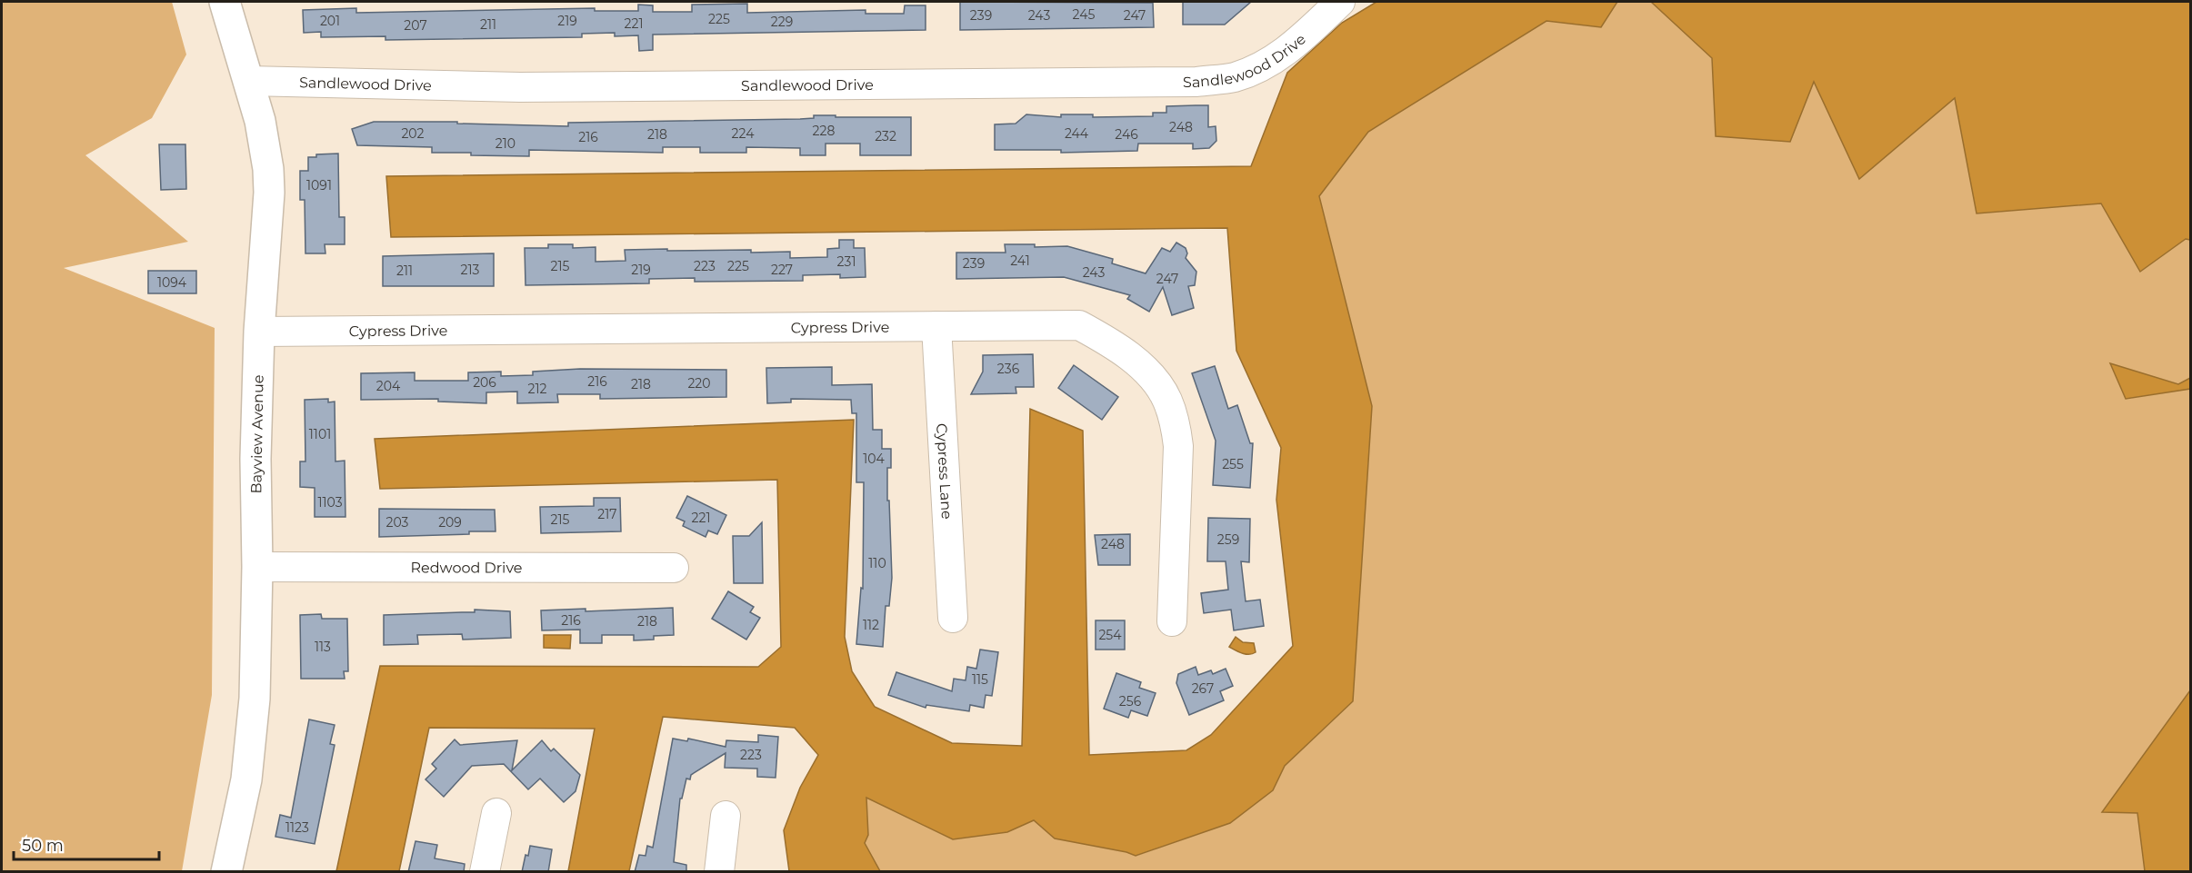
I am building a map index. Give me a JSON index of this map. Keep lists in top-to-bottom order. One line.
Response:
{"streets":{"main road":["Bayview Avenue"],"street":["Sandlewood Drive","Cypress Drive","Cypress Lane","Redwood Drive"]},"crossings":[["Sandlewood Drive","Bayview Avenue"],["Cypress Drive","Bayview Avenue"],["Cypress Drive","Cypress Lane"],["Bayview Avenue","Redwood Drive"]],"house_numbers":["245","239","243","247","225","201","219","229","221","211","207","248","228","202","224","244","218","246","232","216","210","1091","241","231","239","215","223","225","213","219","227","211","243","247","1094","236","216","206","220","218","204","212","1101","104","255","1103","217","221","215","203","209","259","248","110","216","218","112","254","113","115","267","256","223","1123"],"scale_bar":"50 m"}
